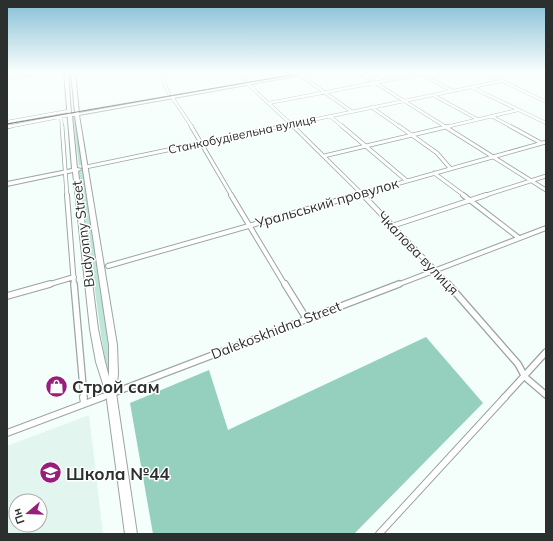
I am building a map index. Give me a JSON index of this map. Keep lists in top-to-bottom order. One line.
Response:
{"streets":{"main road":["Станкобудівельна вулиця","Budyonny Street"],"street":["Уральський провулок","Чкалова вулиця","Dalekoskhidna Street"]},"crossings":[["Станкобудівельна вулиця","Budyonny Street"],["Станкобудівельна вулиця","Чкалова вулиця"],["Уральський провулок","Чкалова вулиця"],["Budyonny Street","Dalekoskhidna Street"],["Чкалова вулиця","Dalekoskhidna Street"]],"places":{"shop":["Строй сам"],"school or university":["Школа №44"]},"north":"left"}
